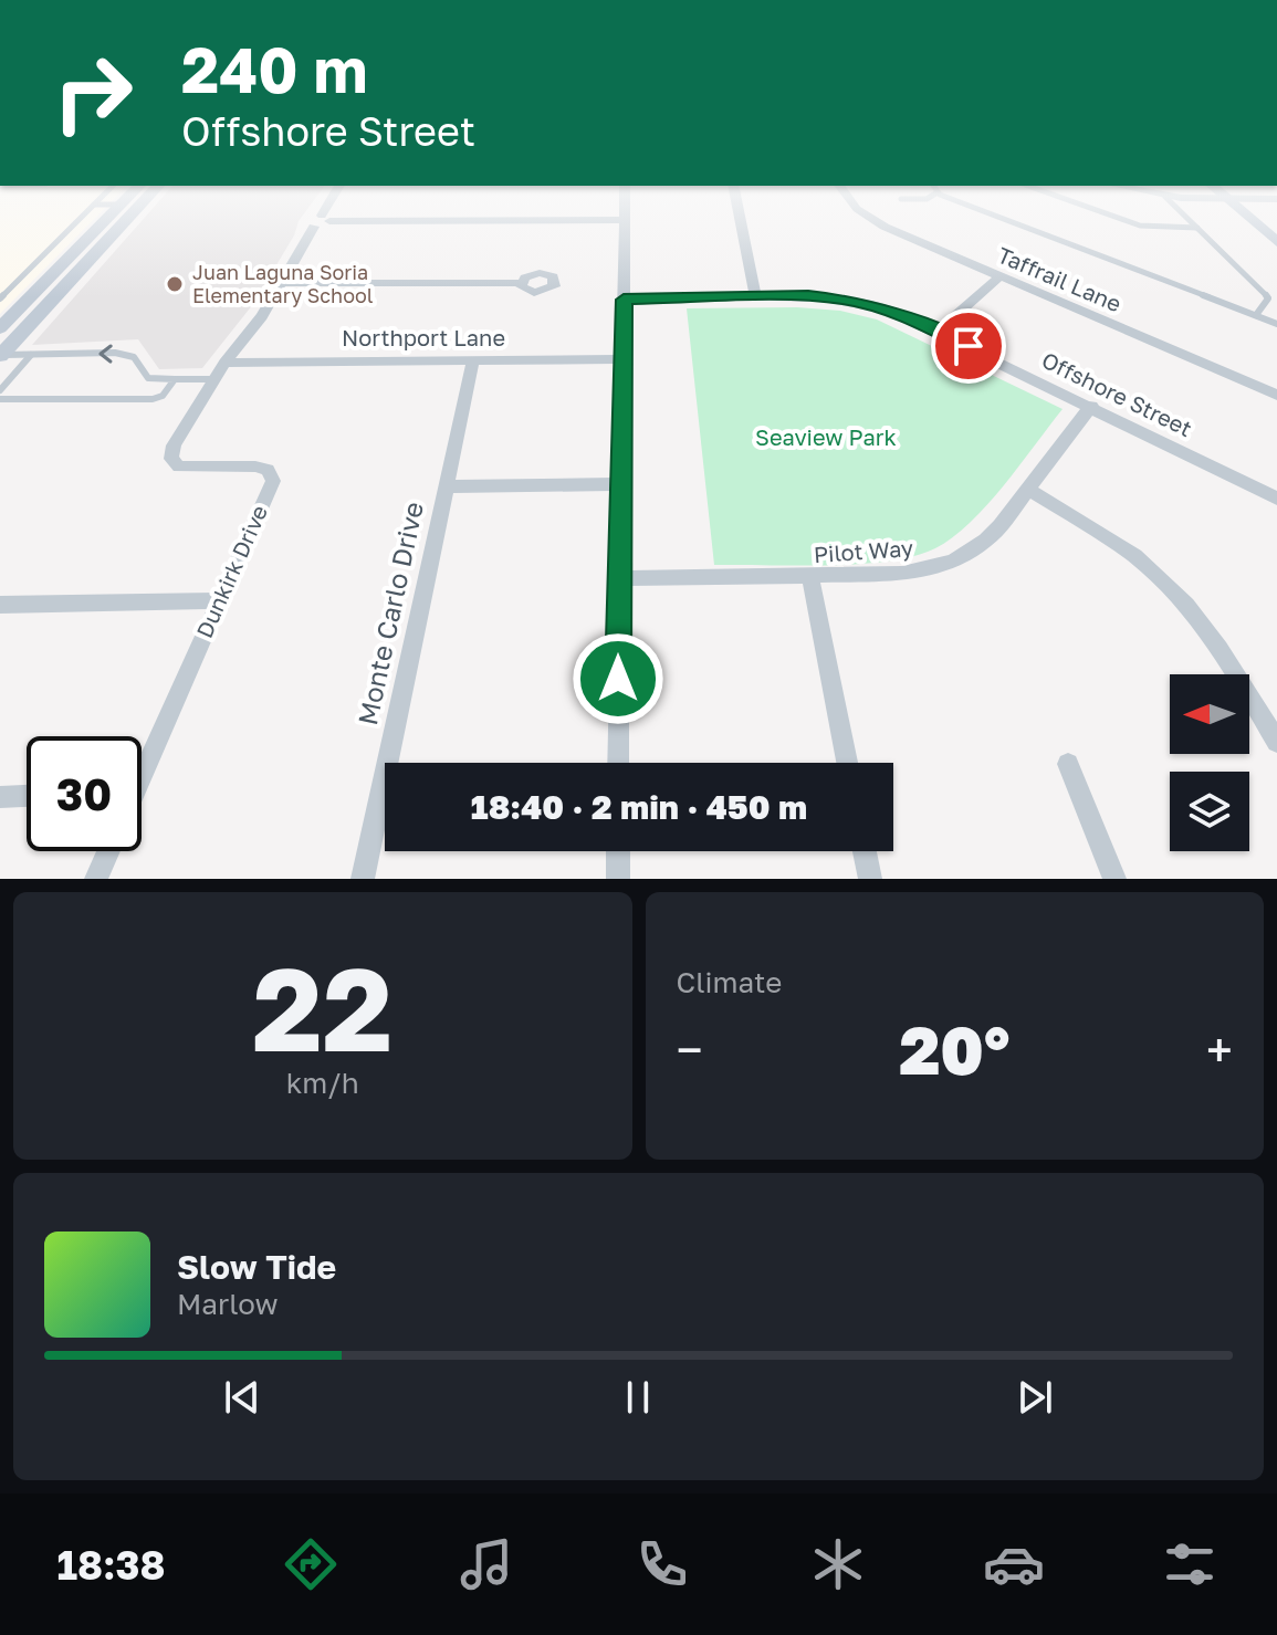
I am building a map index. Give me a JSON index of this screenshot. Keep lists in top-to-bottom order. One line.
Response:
{"streets":{"street":["Taffrail Lane","Northport Lane","Offshore Street","Pilot Way","Dunkirk Drive","Monte Carlo Drive"]},"crossings":[["Northport Lane","Dunkirk Drive"],["Northport Lane","Monte Carlo Drive"],["Offshore Street","Pilot Way"]],"parks":["Seaview Park"],"places":["Juan Laguna Soria Elementary School"],"north":"left","page":{"turn":["240 m","Offshore Street"],"limit":"30","trip":"18:40 · 2 min · 450 m","tile":[["22","km/h"],"Climate"],"heat":["−","20°","+"],"song":["Slow Tide","Marlow"],"tabs":"18:38"}}
